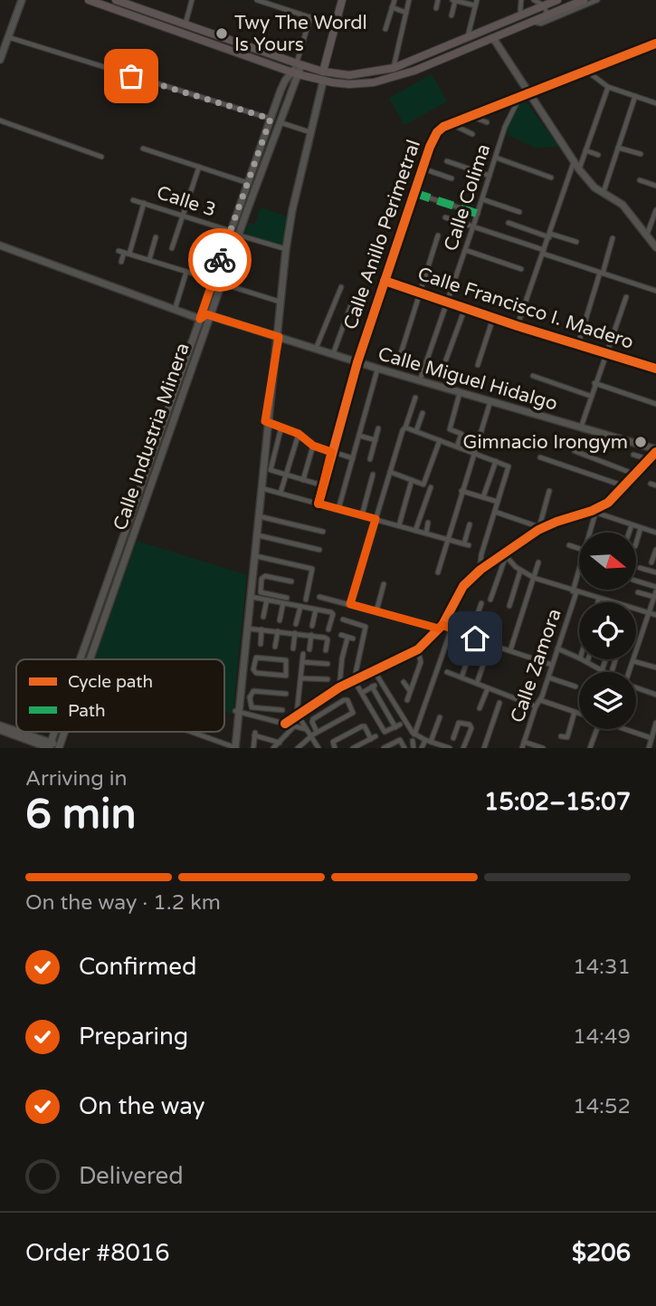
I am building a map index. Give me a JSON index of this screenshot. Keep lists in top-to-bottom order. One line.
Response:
{"streets":{"main road":["Calle Miguel Hidalgo","Calle Industria Minera"],"street":["Calle Colima","Calle 3","Calle Anillo Perimetral","Calle Francisco I. Madero","Calle Zamora"]},"crossings":[["Calle Colima","Calle Anillo Perimetral"],["Calle Colima","Calle Francisco I. Madero"],["Calle Colima","Calle Miguel Hidalgo"],["Calle 3","Calle Industria Minera"],["Calle Anillo Perimetral","Calle Francisco I. Madero"],["Calle Anillo Perimetral","Calle Miguel Hidalgo"],["Calle Miguel Hidalgo","Calle Industria Minera"]],"places":["Twy The Wordl Is Yours","Gimnacio Irongym"],"legend":["Cycle path","Path"],"north":"right","page":{"heading":["6 min","Arriving in","15:02–15:07"],"panel":["Order #8016","$206"],"bar":"On the way · 1.2 km","list":[["Confirmed","14:31"],["Preparing","14:49"],["On the way","14:52"],"Delivered"]}}
